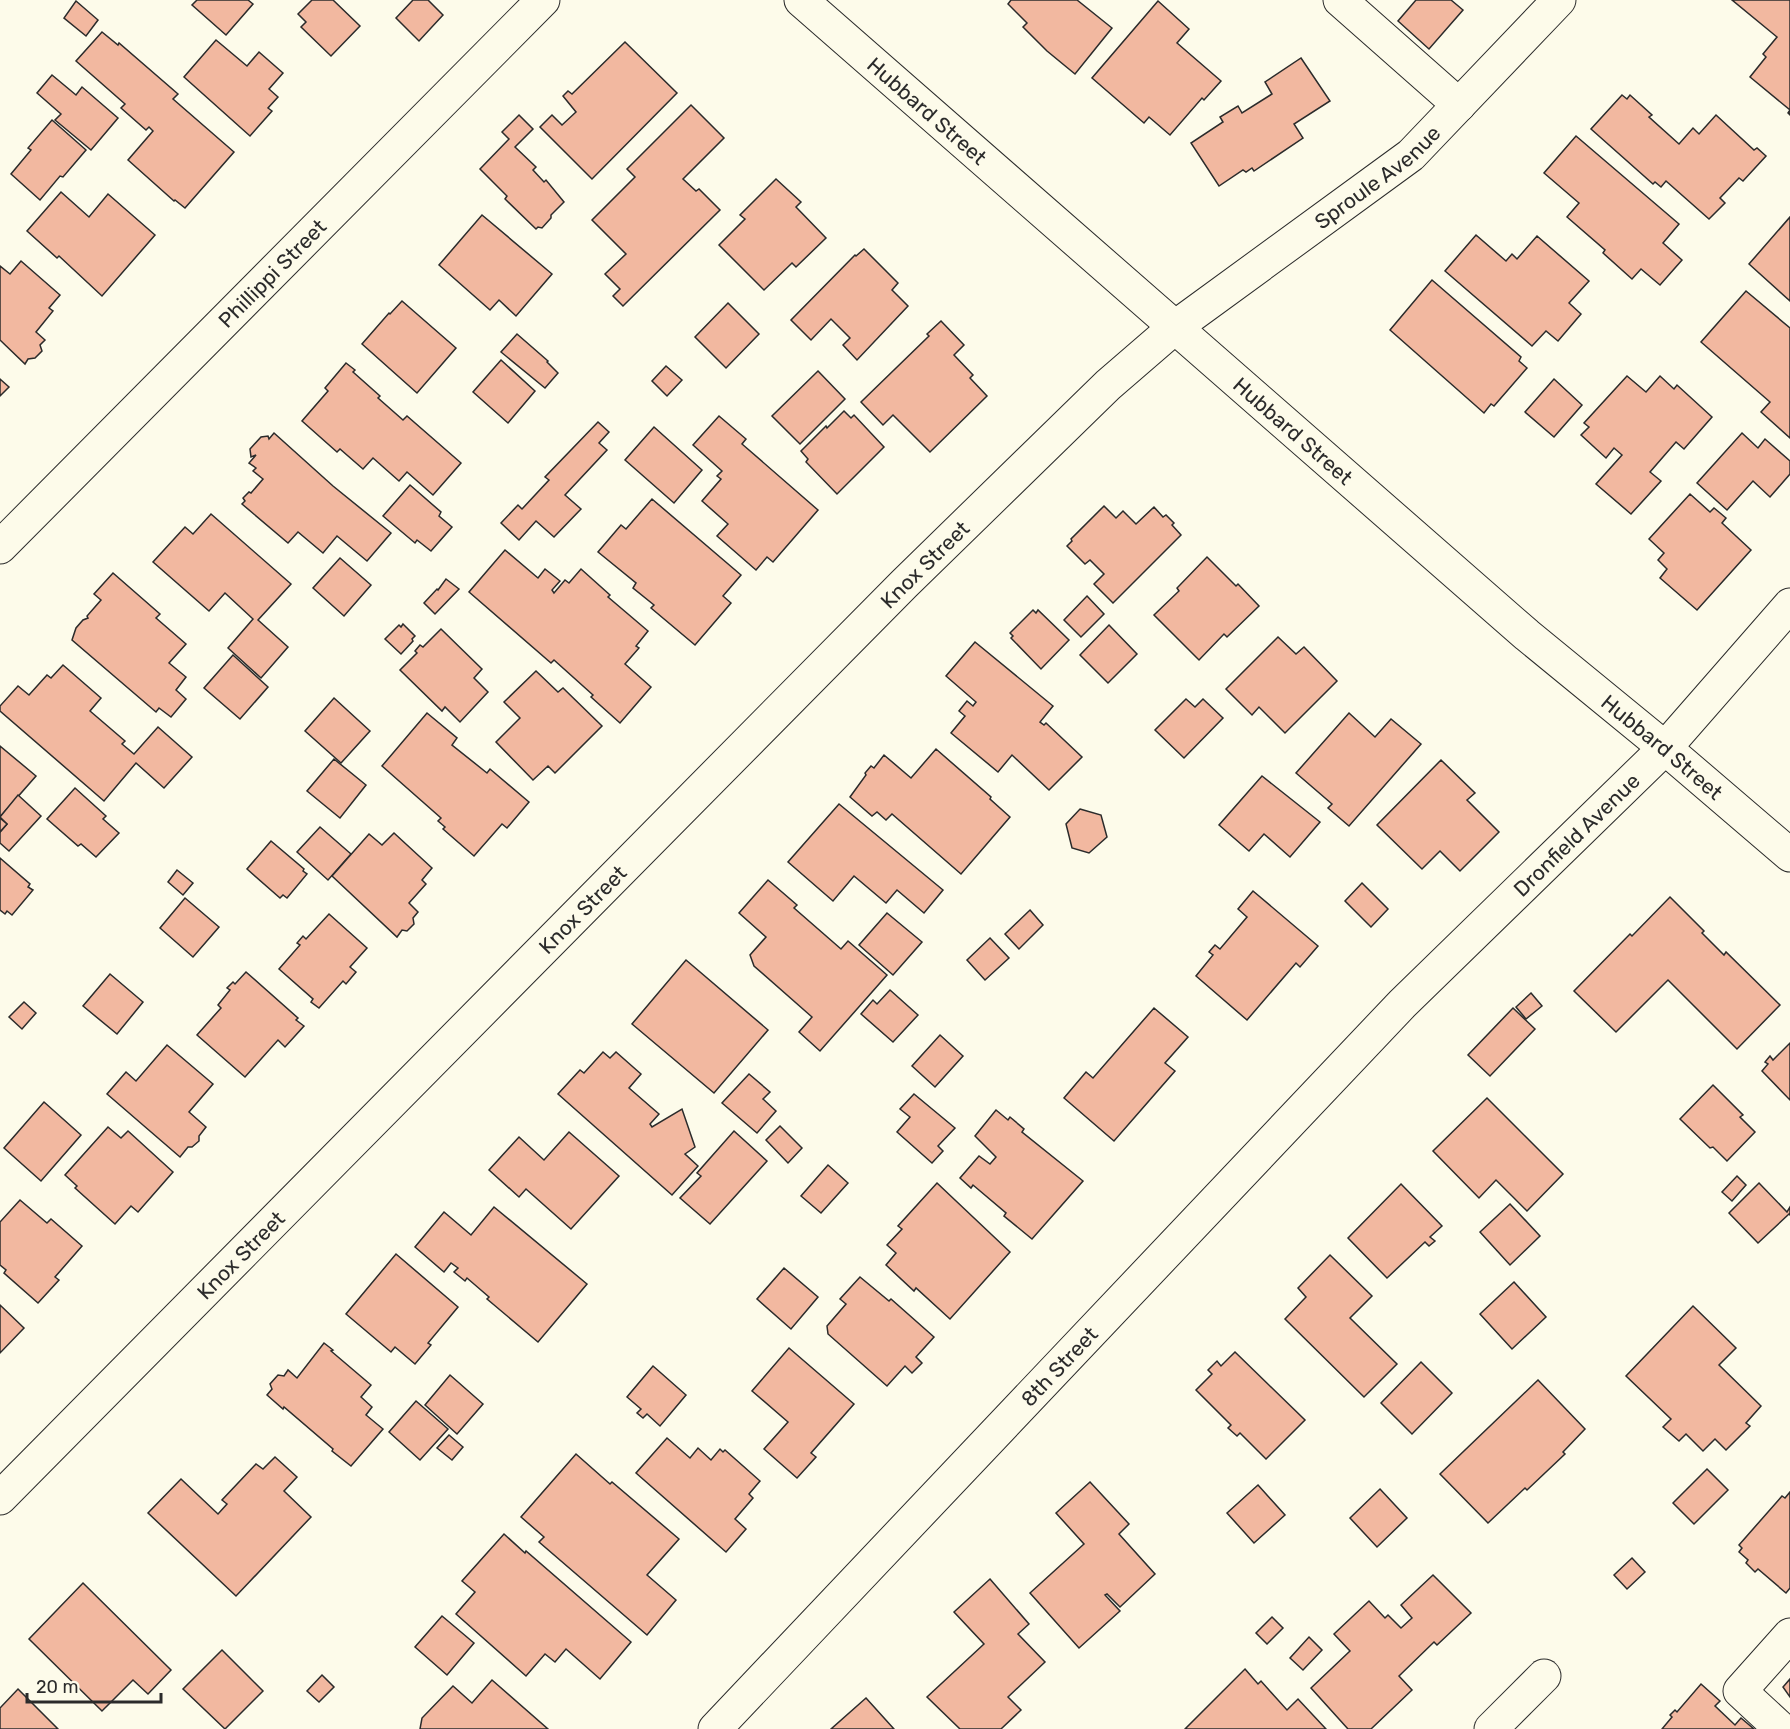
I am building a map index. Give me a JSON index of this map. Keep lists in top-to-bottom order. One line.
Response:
{"streets":{"street":["Hubbard Street","Sproule Avenue","Phillippi Street","Knox Street","Dronfield Avenue","8th Street"]},"crossings":[["Hubbard Street","Sproule Avenue"],["Hubbard Street","Knox Street"],["Hubbard Street","Dronfield Avenue"],["Sproule Avenue","Knox Street"],["Dronfield Avenue","8th Street"]],"scale_bar":"20 m"}
